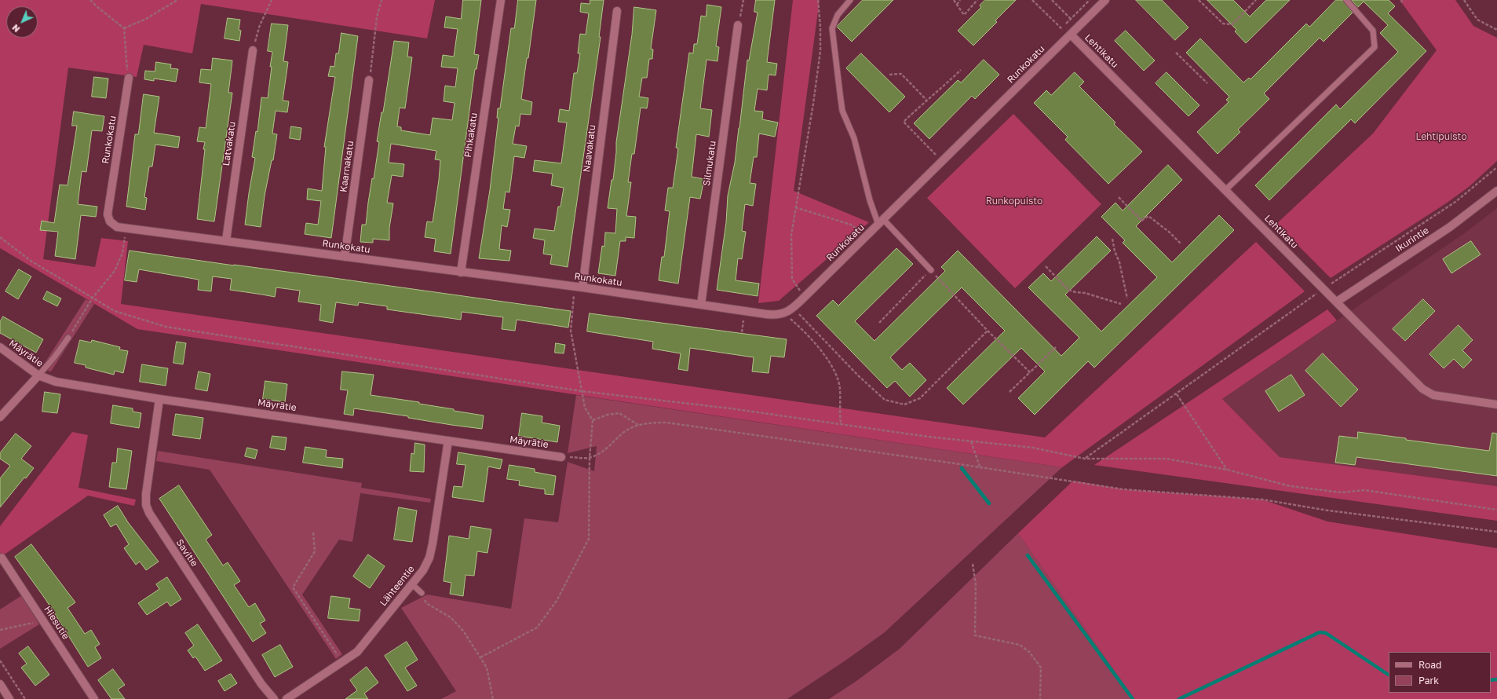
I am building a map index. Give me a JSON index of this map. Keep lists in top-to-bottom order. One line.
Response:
{"streets":{"street":["Lehtikatu","Runkokatu","Pihkakatu","Latvakatu","Naavakatu","Silmukatu","Kaarnakatu","Ikurintie","Mäyrätie","Savitie","Lähteentie","Hiesutie"]},"crossings":[["Lehtikatu","Runkokatu"],["Lehtikatu","Ikurintie"],["Runkokatu","Pihkakatu"],["Runkokatu","Latvakatu"],["Runkokatu","Naavakatu"],["Runkokatu","Silmukatu"],["Runkokatu","Kaarnakatu"],["Mäyrätie","Savitie"],["Mäyrätie","Lähteentie"]],"parks":["Lehtipuisto","Runkopuisto"],"legend":["Road","Park"],"north":"bottom left"}
